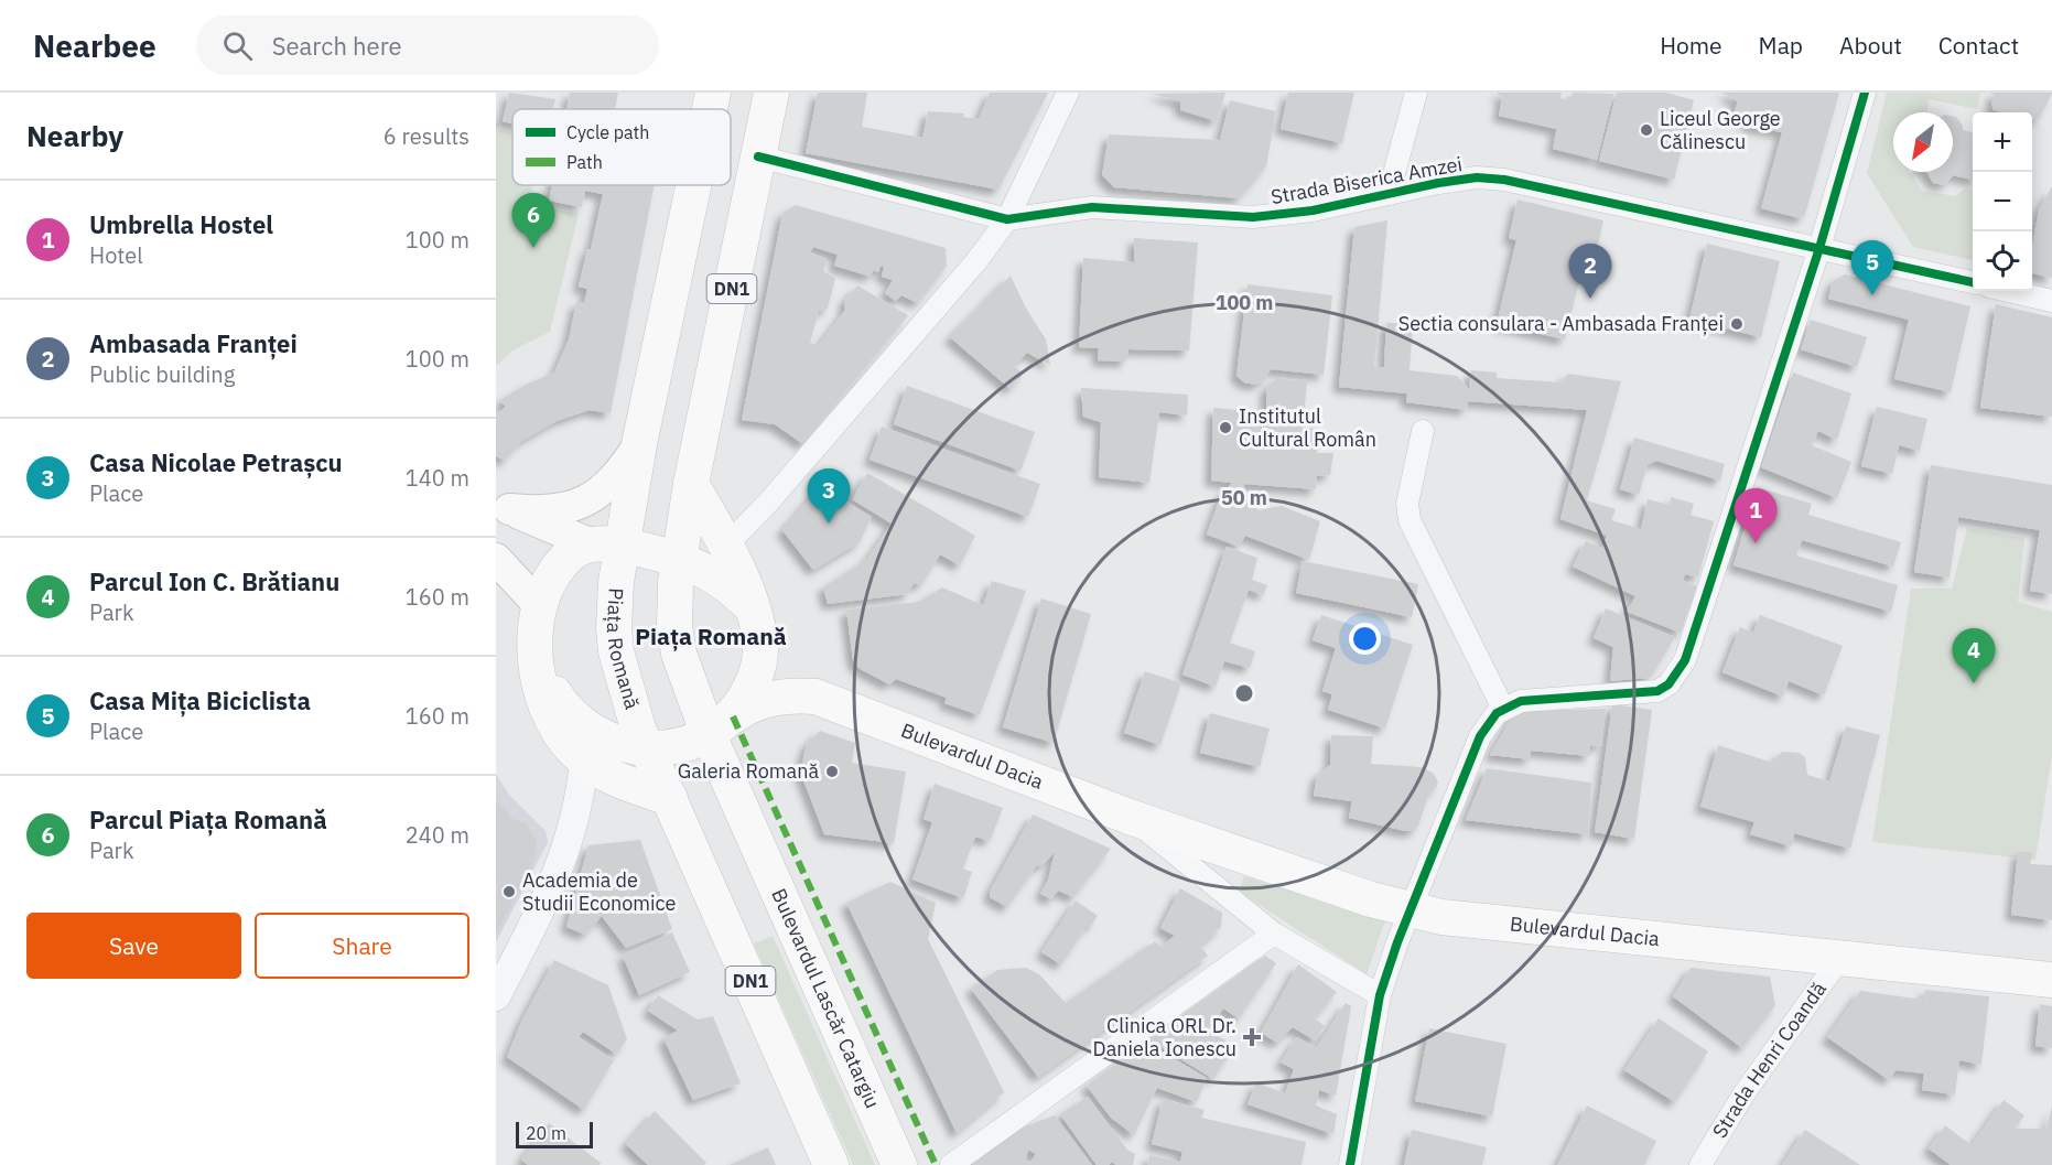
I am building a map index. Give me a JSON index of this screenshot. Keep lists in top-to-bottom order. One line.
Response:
{"streets":{"main road":["DN1","Piața Romană","Bulevardul Dacia","Bulevardul Lascăr Catargiu"],"street":["Strada Biserica Amzei","Strada Henri Coandă"]},"crossings":[["Strada Biserica Amzei","DN1"],["DN1","Piața Romană"],["DN1","Bulevardul Dacia"],["DN1","Bulevardul Lascăr Catargiu"],["Piața Romană","Bulevardul Dacia"],["Bulevardul Dacia","Bulevardul Lascăr Catargiu"],["Bulevardul Dacia","Strada Henri Coandă"]],"districts":["Piața Romană"],"places":{"other":["Liceul George Călinescu","Sectia consulara - Ambasada Franței","Institutul Cultural Român","Galeria Romană","Academia de Studii Economice"],"health":["Clinica ORL Dr. Daniela Ionescu"]},"legend":["Cycle path","Path"],"scale_bar":"20 m","north":"bottom left","page":{"header":"Nearbee","search":"Search here","nav":["Home","Map","About","Contact"],"heading":["Nearby","6 results"],"map_buttons":["+","−"],"list":[{"mark":"1","name":"Umbrella Hostel","note":"Hotel","value":"100 m"},{"mark":"2","name":"Ambasada Franței","note":"Public building","value":"100 m"},{"mark":"3","name":"Casa Nicolae Petrașcu","note":"Place","value":"140 m"},{"mark":"4","name":"Parcul Ion C. Brătianu","note":"Park","value":"160 m"},{"mark":"5","name":"Casa Mița Biciclista","note":"Place","value":"160 m"},{"mark":"6","name":"Parcul Piața Romană","note":"Park","value":"240 m"}],"pins":["6","5","2","3","1","4"],"buttons":["Save","Share"],"scale":"20 m"},"rings":["100 m","50 m"]}
